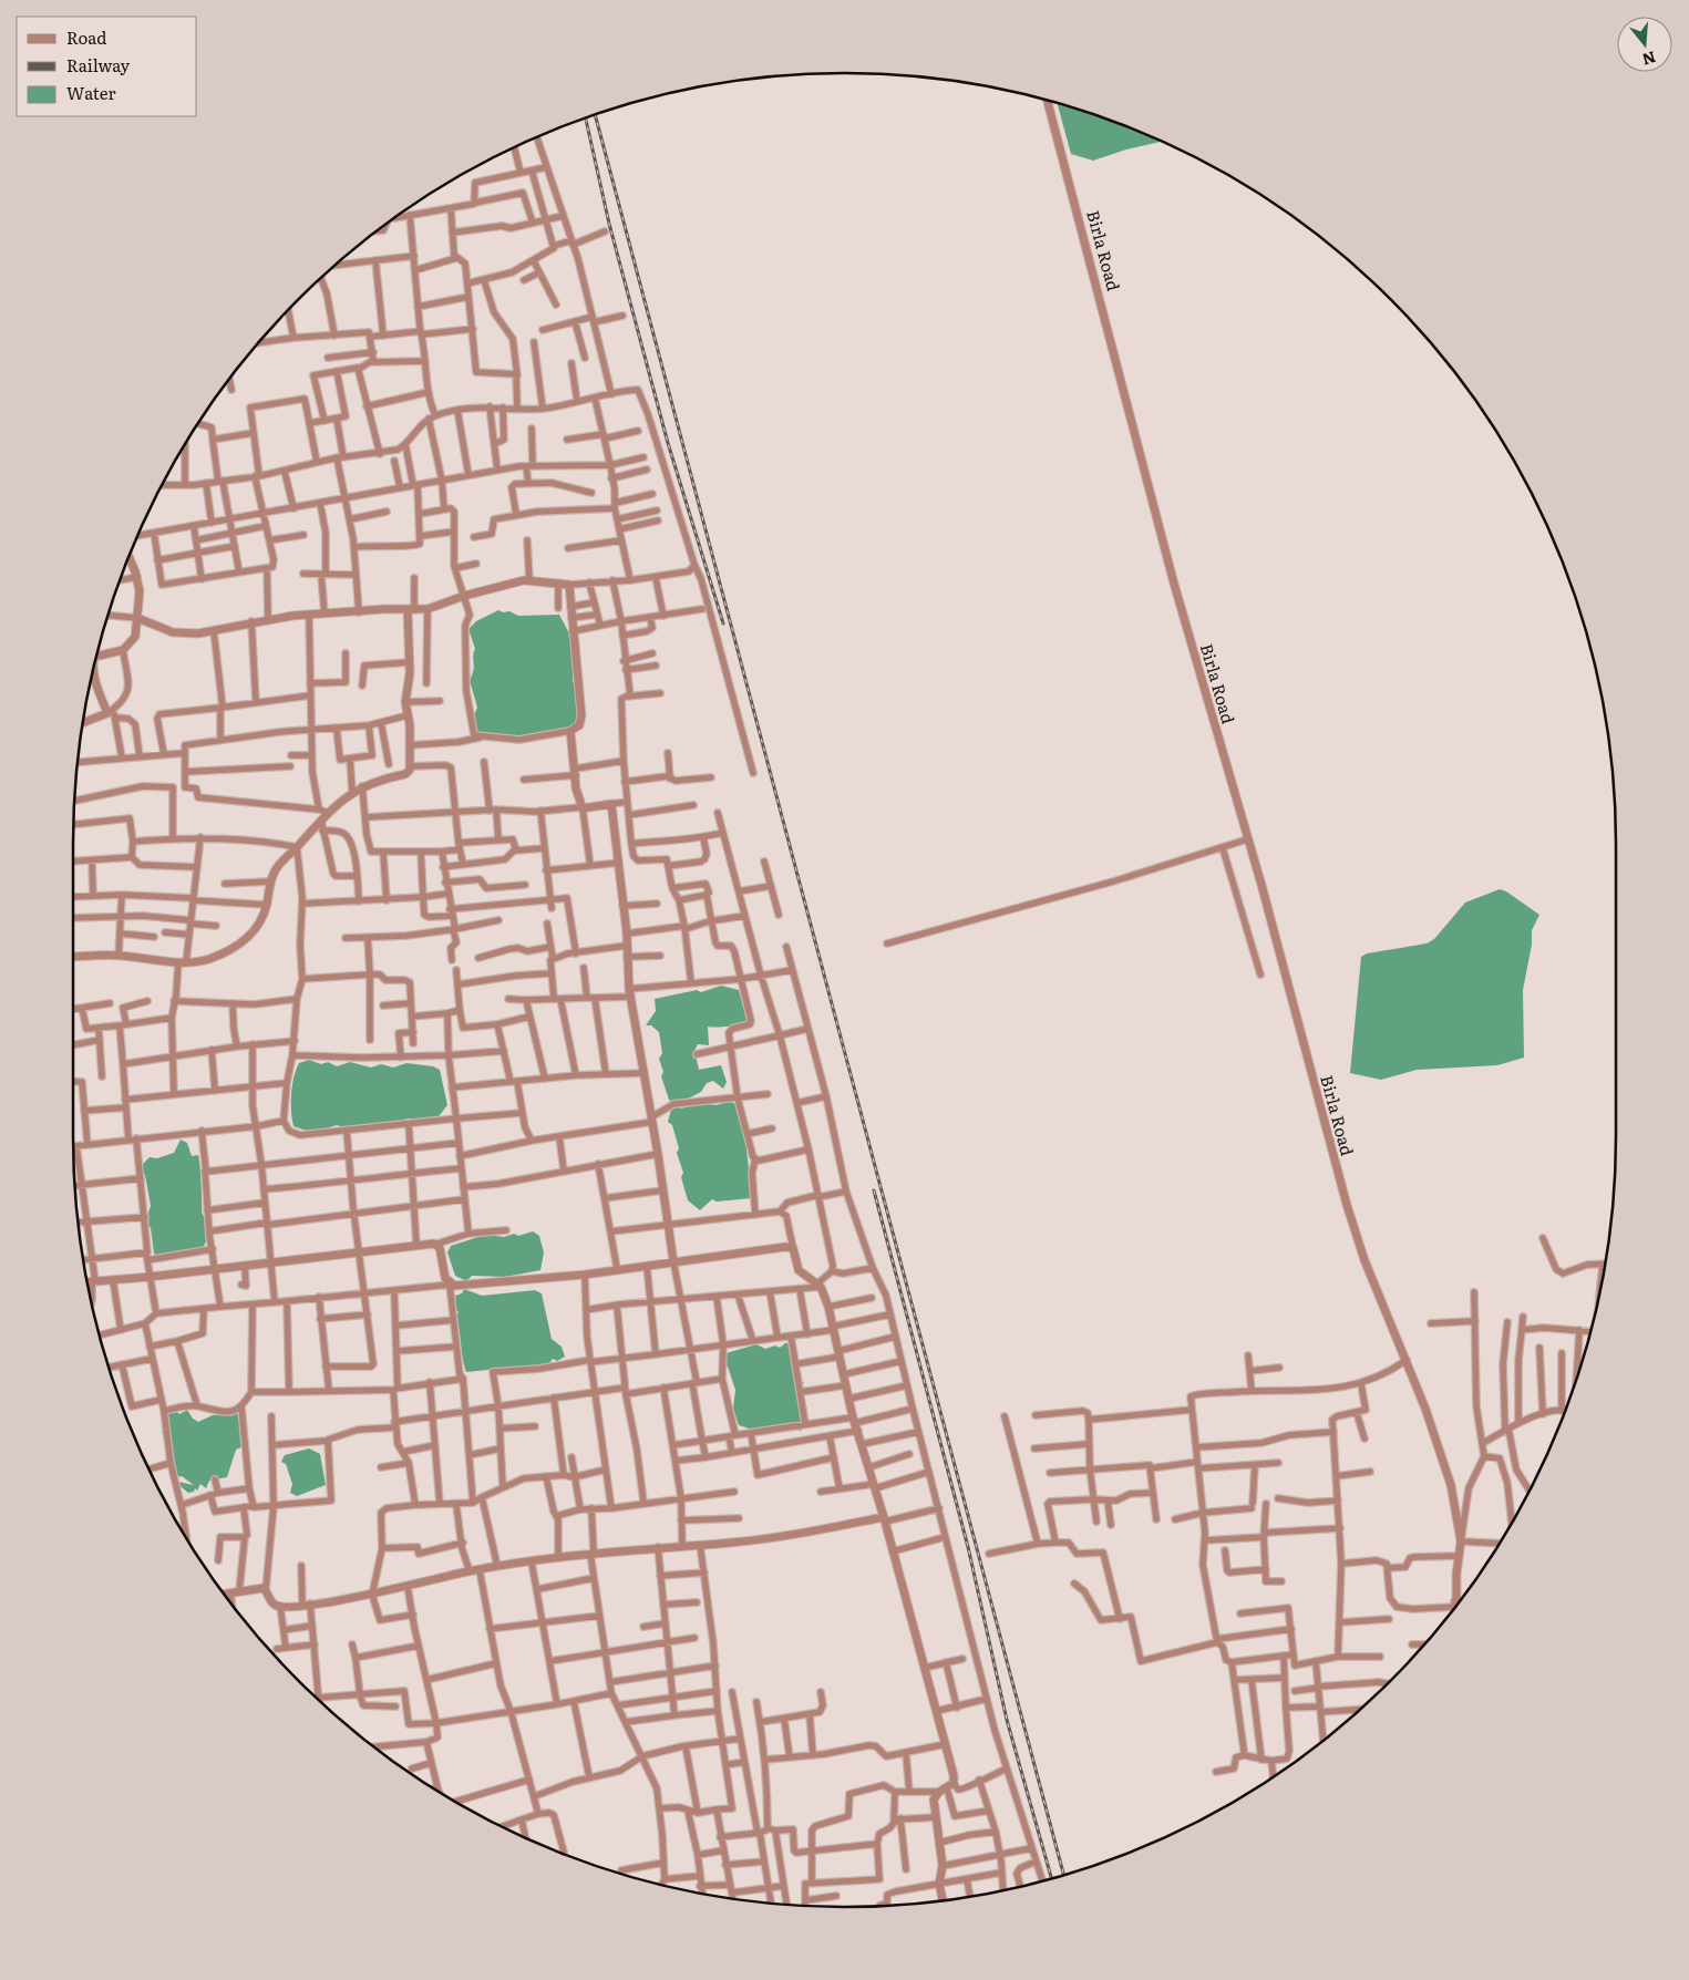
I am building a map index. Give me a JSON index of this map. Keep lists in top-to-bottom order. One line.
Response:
{"streets":{"street":["Birla Road"]},"legend":["Road","Railway","Water"],"north":"bottom"}
